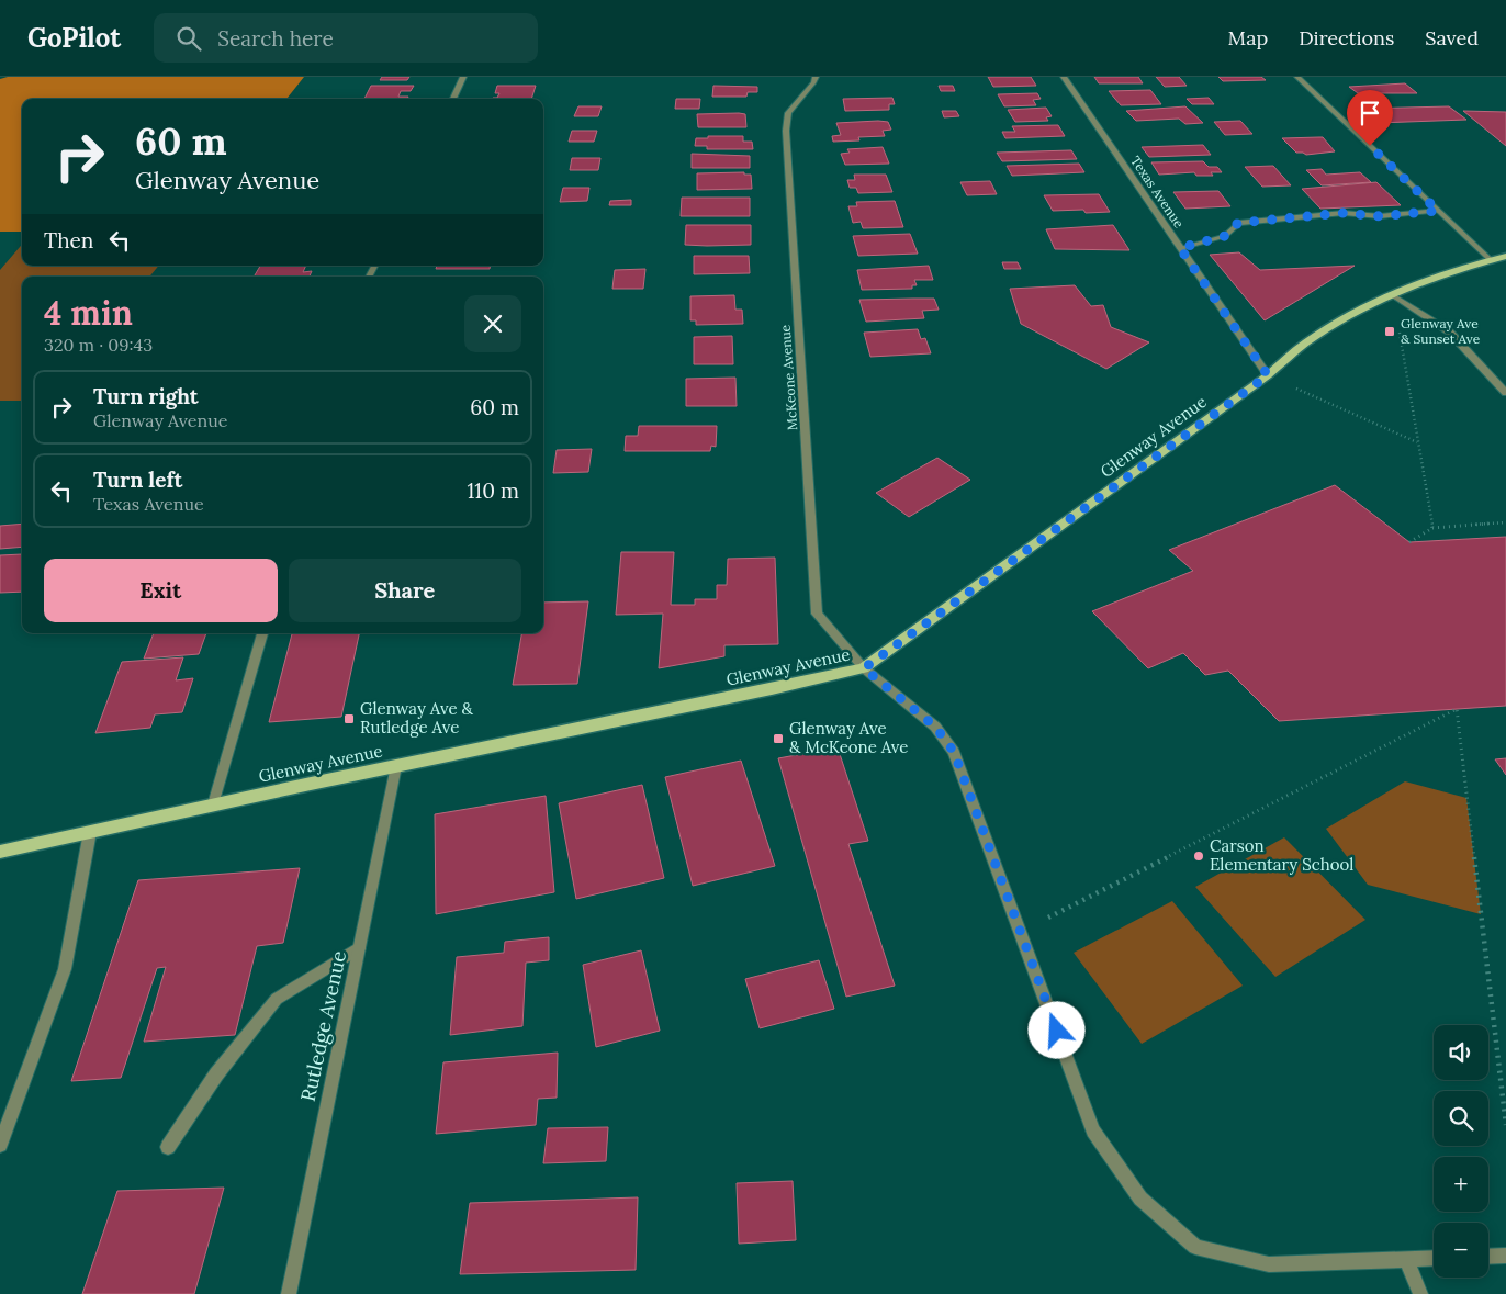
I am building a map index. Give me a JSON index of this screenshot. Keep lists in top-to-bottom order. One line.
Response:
{"streets":{"main road":["Glenway Avenue"],"street":["Texas Avenue","McKeone Avenue","Rutledge Avenue"]},"crossings":[["Texas Avenue","Glenway Avenue"],["McKeone Avenue","Glenway Avenue"],["Glenway Avenue","Rutledge Avenue"]],"places":{"transit":["Glenway Ave & Sunset Ave","Glenway Ave & Rutledge Ave","Glenway Ave & McKeone Ave"],"other":["Carson Elementary School"]},"page":{"header":"GoPilot","search":"Search here","nav":["Map","Directions","Saved"],"turn":["60 m","Glenway Avenue"],"then":"Then","heading":["4 min","320 m · 09:43"],"list":[{"name":"Turn right","note":"Glenway Avenue","value":"60 m"},{"name":"Turn left","note":"Texas Avenue","value":"110 m"}],"buttons":["Exit","Share"],"map_buttons":["+","−"]}}
